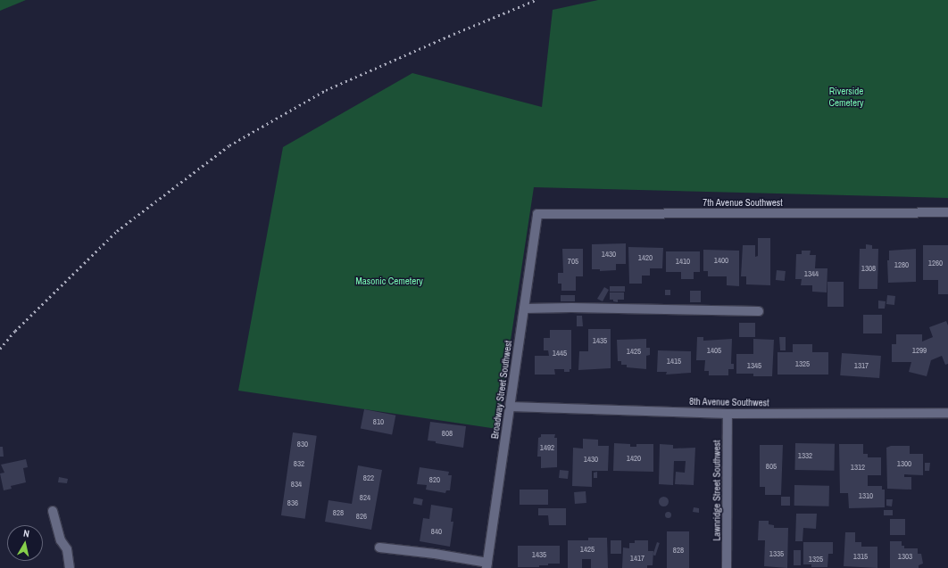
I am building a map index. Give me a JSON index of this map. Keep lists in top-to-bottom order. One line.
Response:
{"streets":{"street":["7th Avenue Southwest","Broadway Street Southwest","8th Avenue Southwest","Lawnridge Street Southwest"]},"crossings":[["7th Avenue Southwest","Broadway Street Southwest"],["Broadway Street Southwest","8th Avenue Southwest"],["8th Avenue Southwest","Lawnridge Street Southwest"]],"parks":["Riverside Cemetery","Masonic Cemetery"],"house_numbers":["1430","1420","1400","705","1410","1260","1280","1308","1344","1435","1405","1299","1425","1445","1415","1325","1345","1317","810","808","830","1492","1332","1420","1430","832","1300","805","1312","822","820","834","1310","824","836","828","826","840","1425","828","1335","1435","1315","1303","1417","1325"],"north":"top"}
